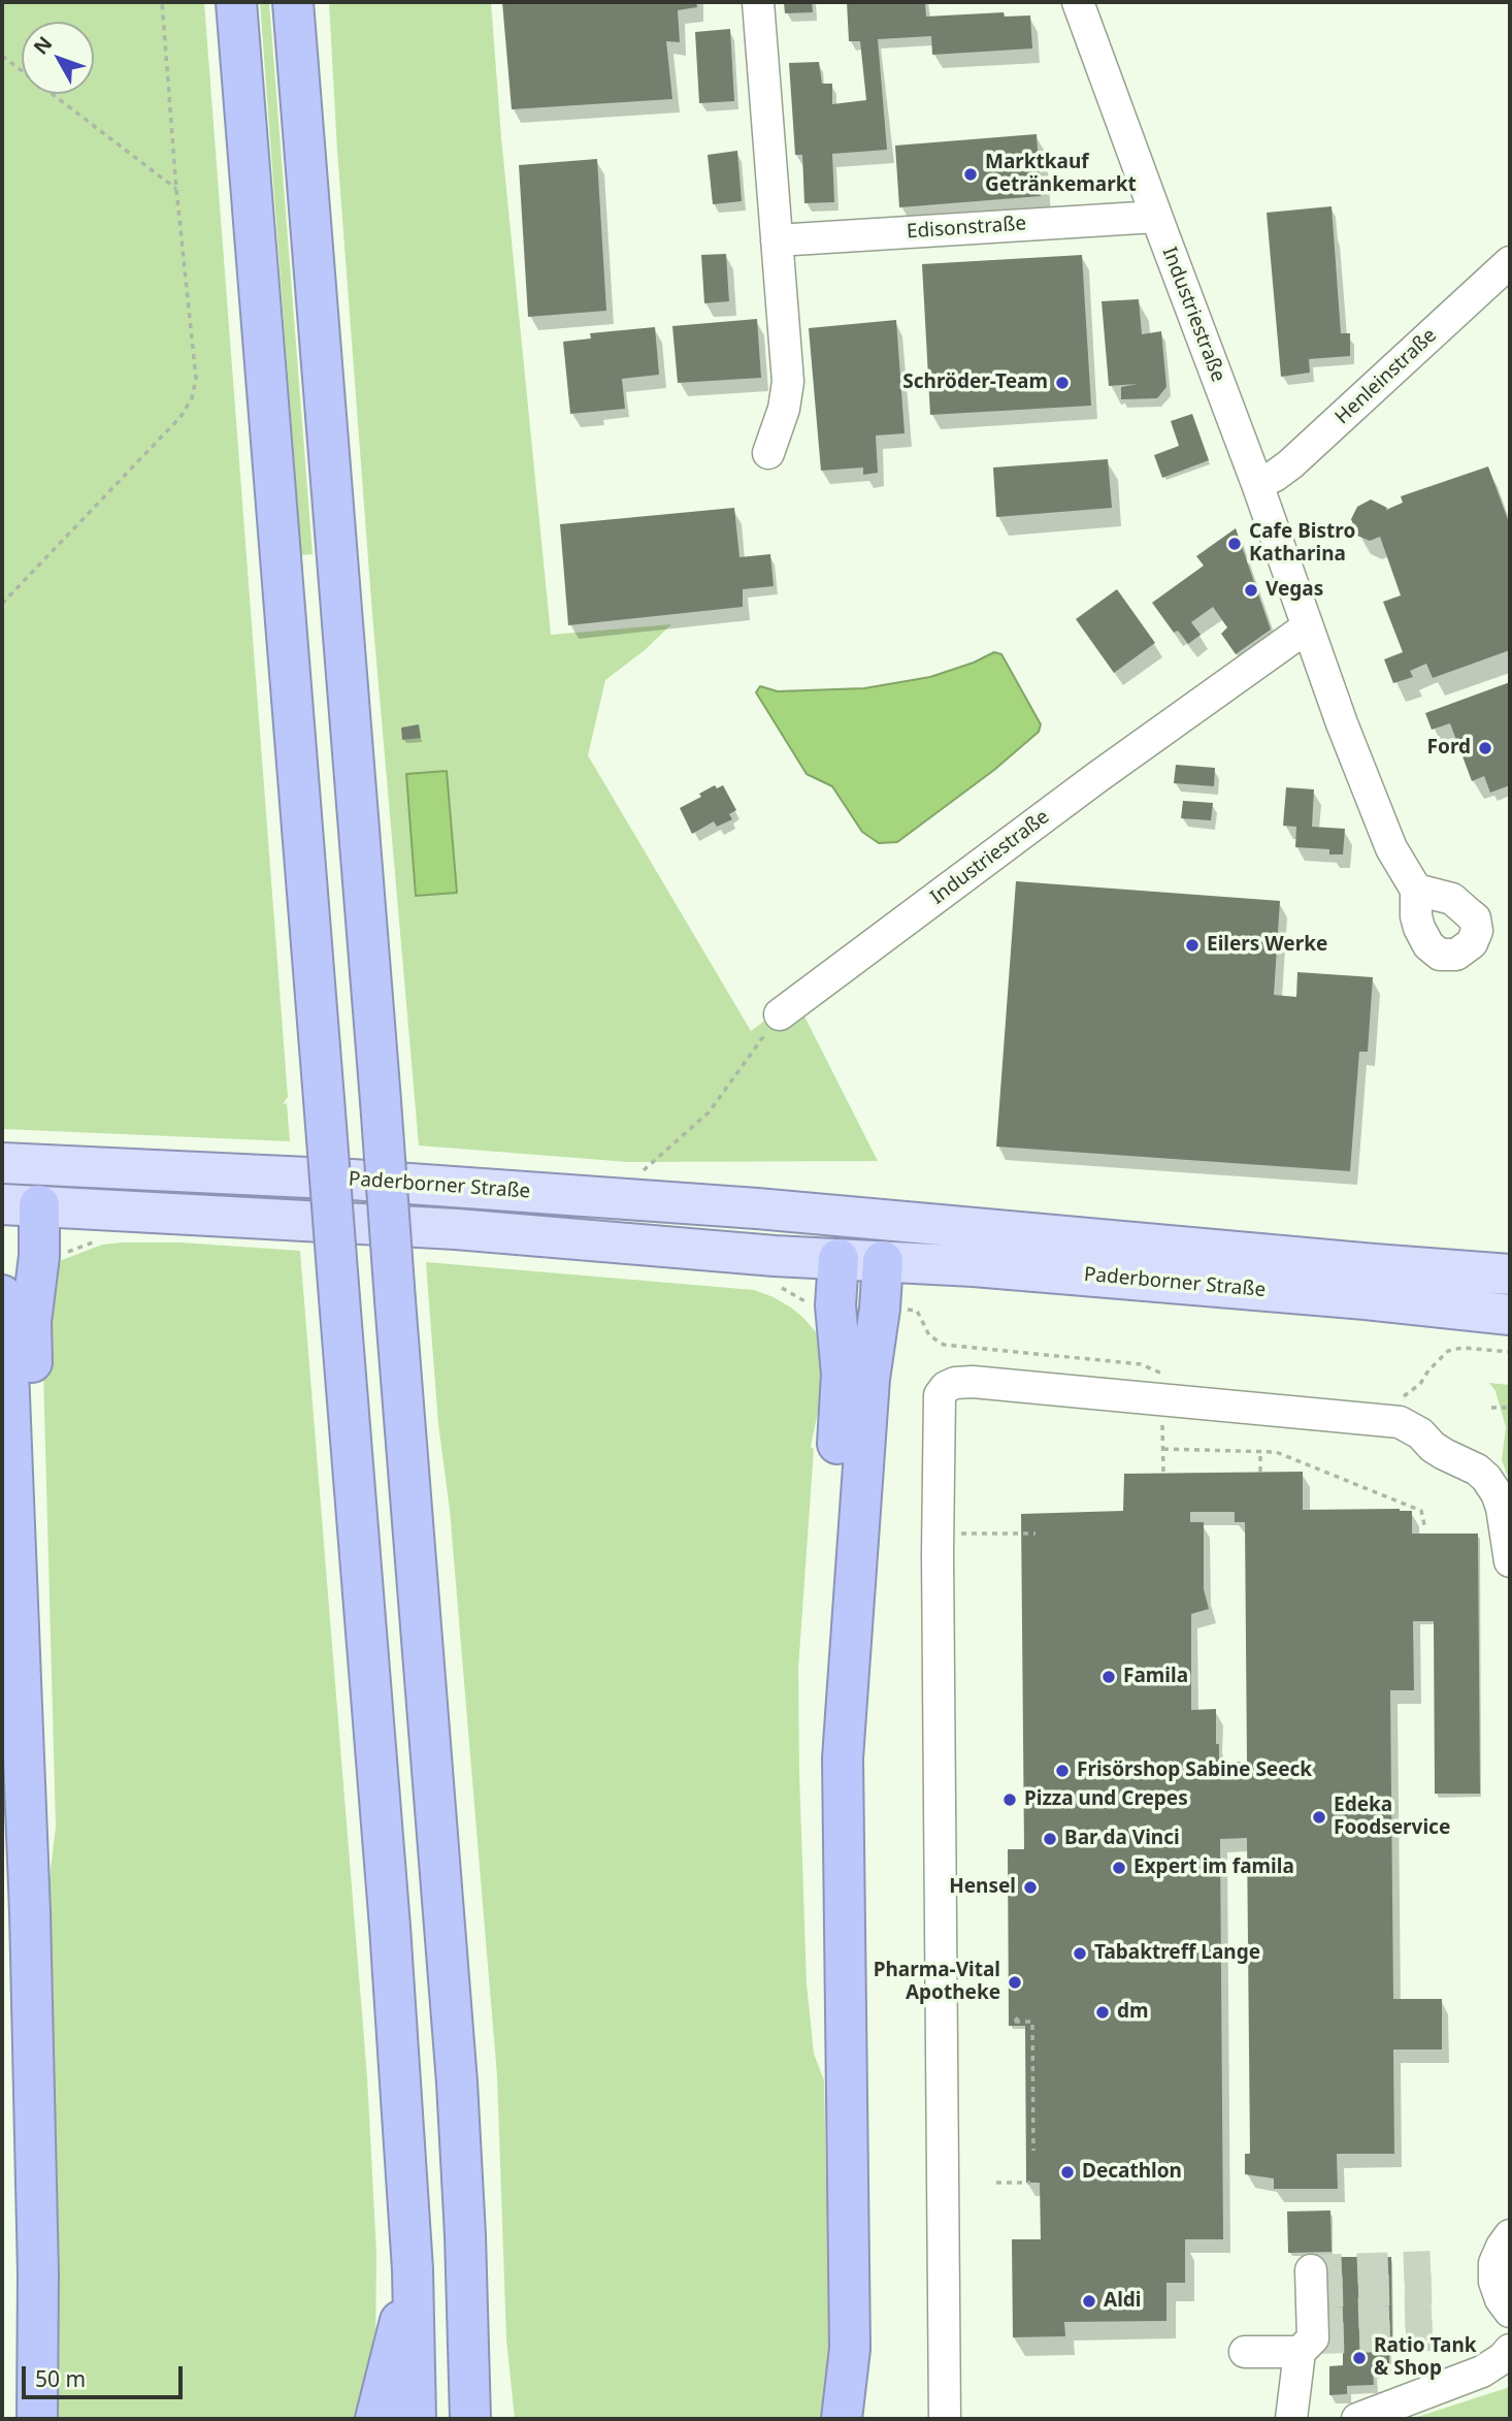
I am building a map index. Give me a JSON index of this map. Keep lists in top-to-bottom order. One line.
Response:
{"streets":{"main road":["Paderborner Straße"],"street":["Edisonstraße","Industriestraße","Henleinstraße"]},"crossings":[["Edisonstraße","Industriestraße"],["Industriestraße","Henleinstraße"]],"places":["Marktkauf Getränkemarkt","Schröder-Team","Cafe Bistro Katharina","Vegas","Ford","Eilers Werke","Famila","Frisörshop Sabine Seeck","Pizza und Crepes","Edeka Foodservice","Bar da Vinci","Expert im famila","Hensel","Tabaktreff Lange","Pharma-Vital Apotheke","dm","Decathlon","Aldi","Ratio Tank & Shop"],"scale_bar":"50 m","north":"top left"}
